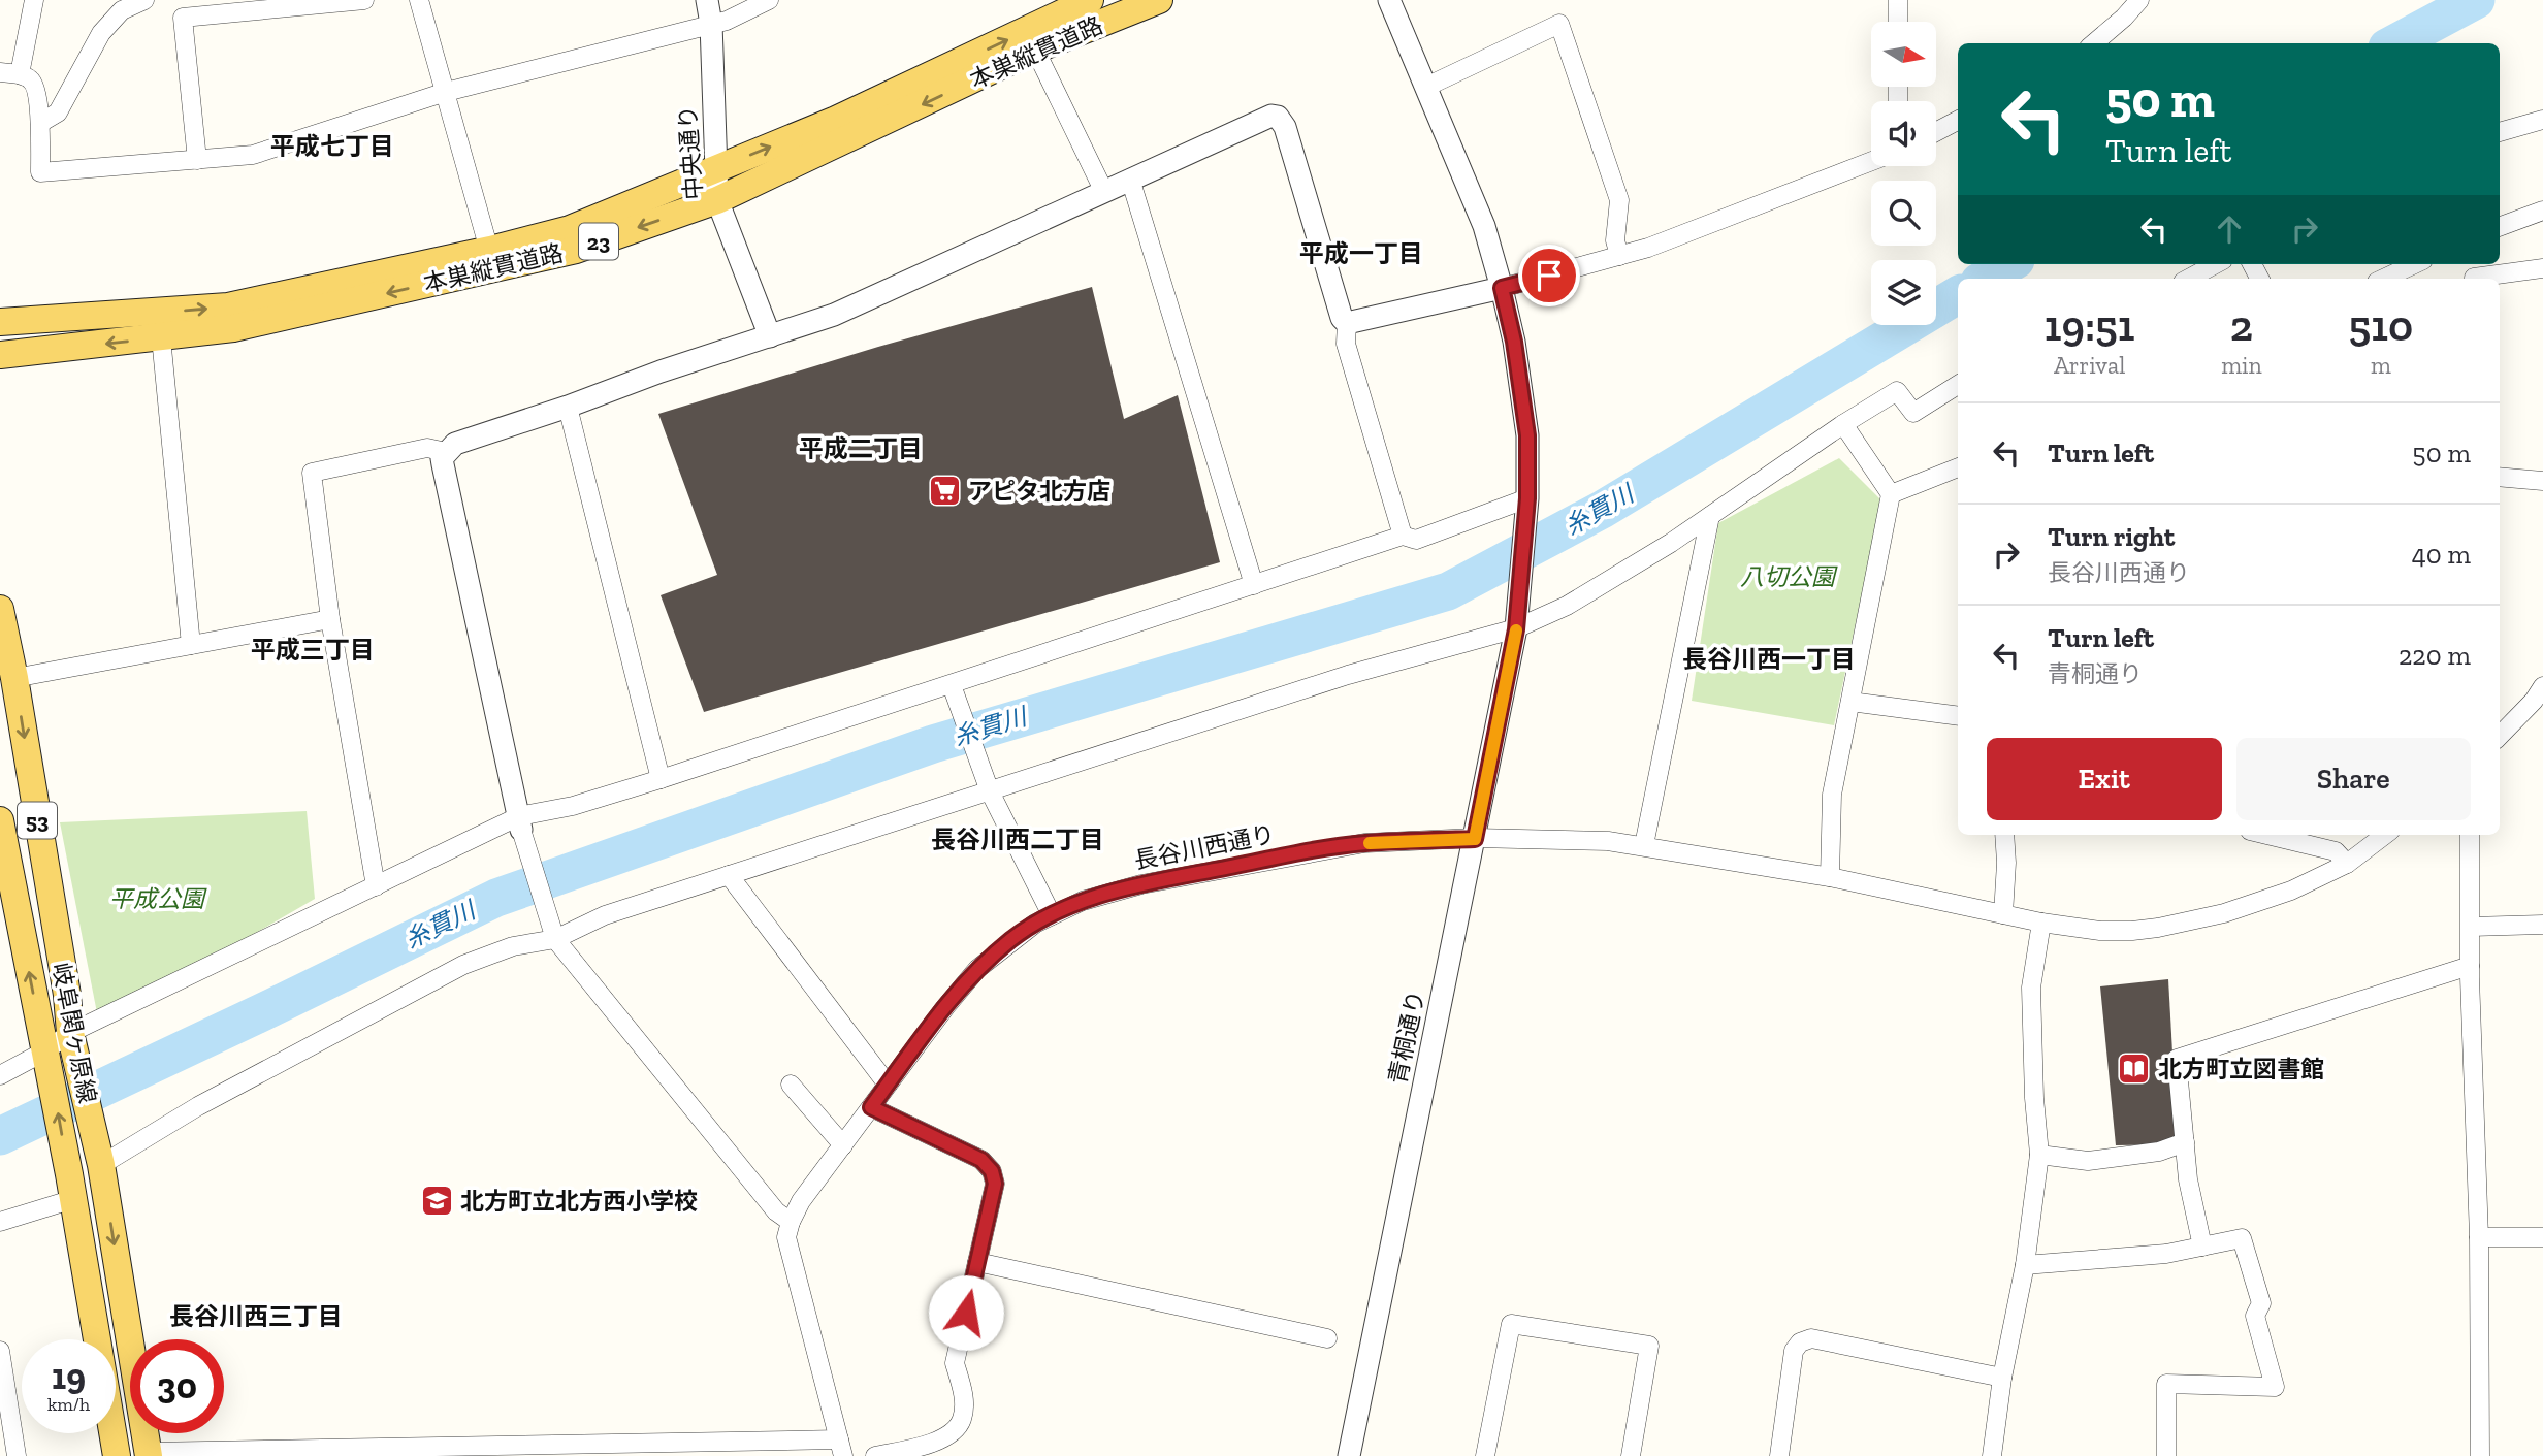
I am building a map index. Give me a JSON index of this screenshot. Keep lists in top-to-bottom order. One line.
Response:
{"streets":{"main road":["本巣縦貫道路","23","53","岐阜関ヶ原線"],"street":["中央通り","長谷川西通り","青桐通り"]},"crossings":[["本巣縦貫道路","中央通り"],["長谷川西通り","青桐通り"]],"districts":["平成七丁目","平成一丁目","平成二丁目","平成三丁目","長谷川西一丁目","長谷川西二丁目","長谷川西三丁目"],"water":["糸貫川"],"parks":["八切公園","平成公園"],"places":{"supermarket":["アピタ北方店"],"library":["北方町立図書館"],"school or university":["北方町立北方西小学校"]},"north":"right","page":{"turn":["50 m","Turn left"],"eta":["19:51","Arrival","2","min","510","m"],"list":[{"name":"Turn left","value":"50 m"},{"name":"Turn right","note":"長谷川西通り","value":"40 m"},{"name":"Turn left","note":"青桐通り","value":"220 m"}],"buttons":["Exit","Share"],"speed":"19 km/h","limit":"30"}}
